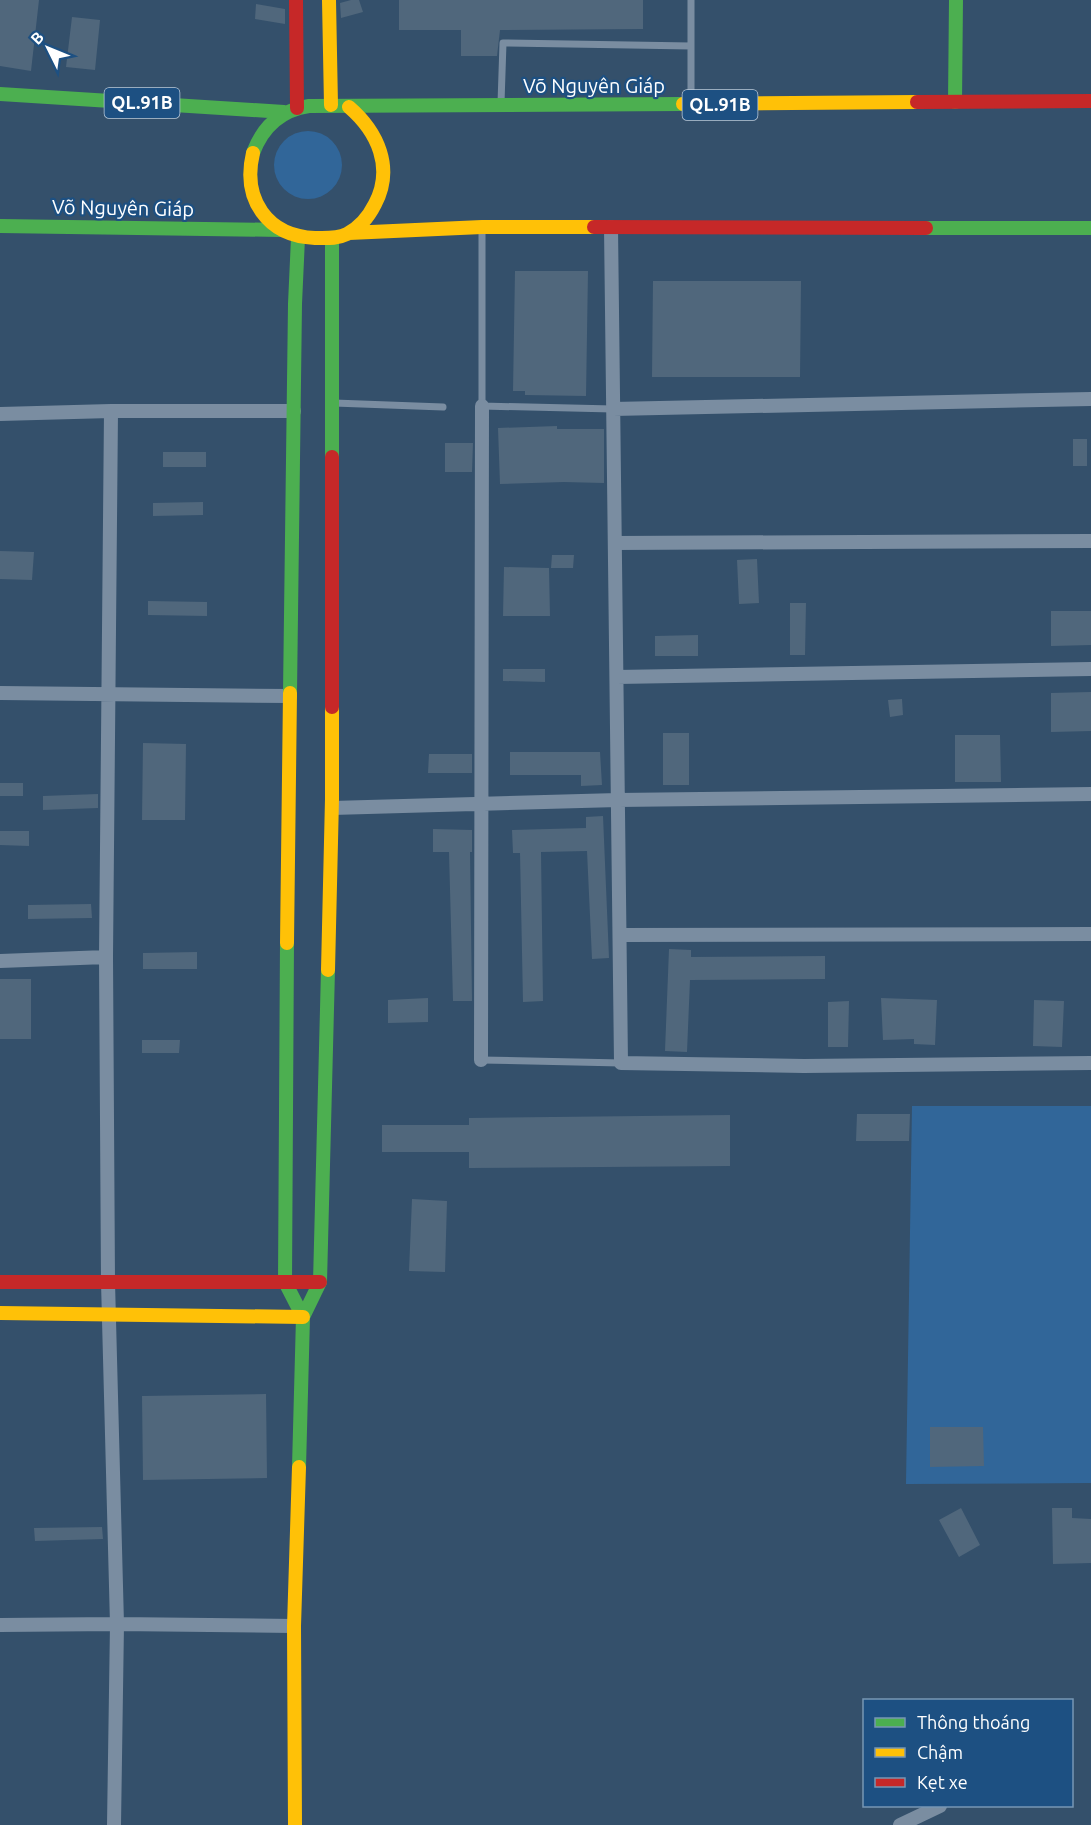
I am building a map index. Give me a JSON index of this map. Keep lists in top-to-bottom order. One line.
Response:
{"streets":{"main road":["Võ Nguyên Giáp","QL.91B"]},"crossings":[["Võ Nguyên Giáp","QL.91B"]],"legend":["Thông thoáng","Chậm","Kẹt xe"],"north":"top left"}
